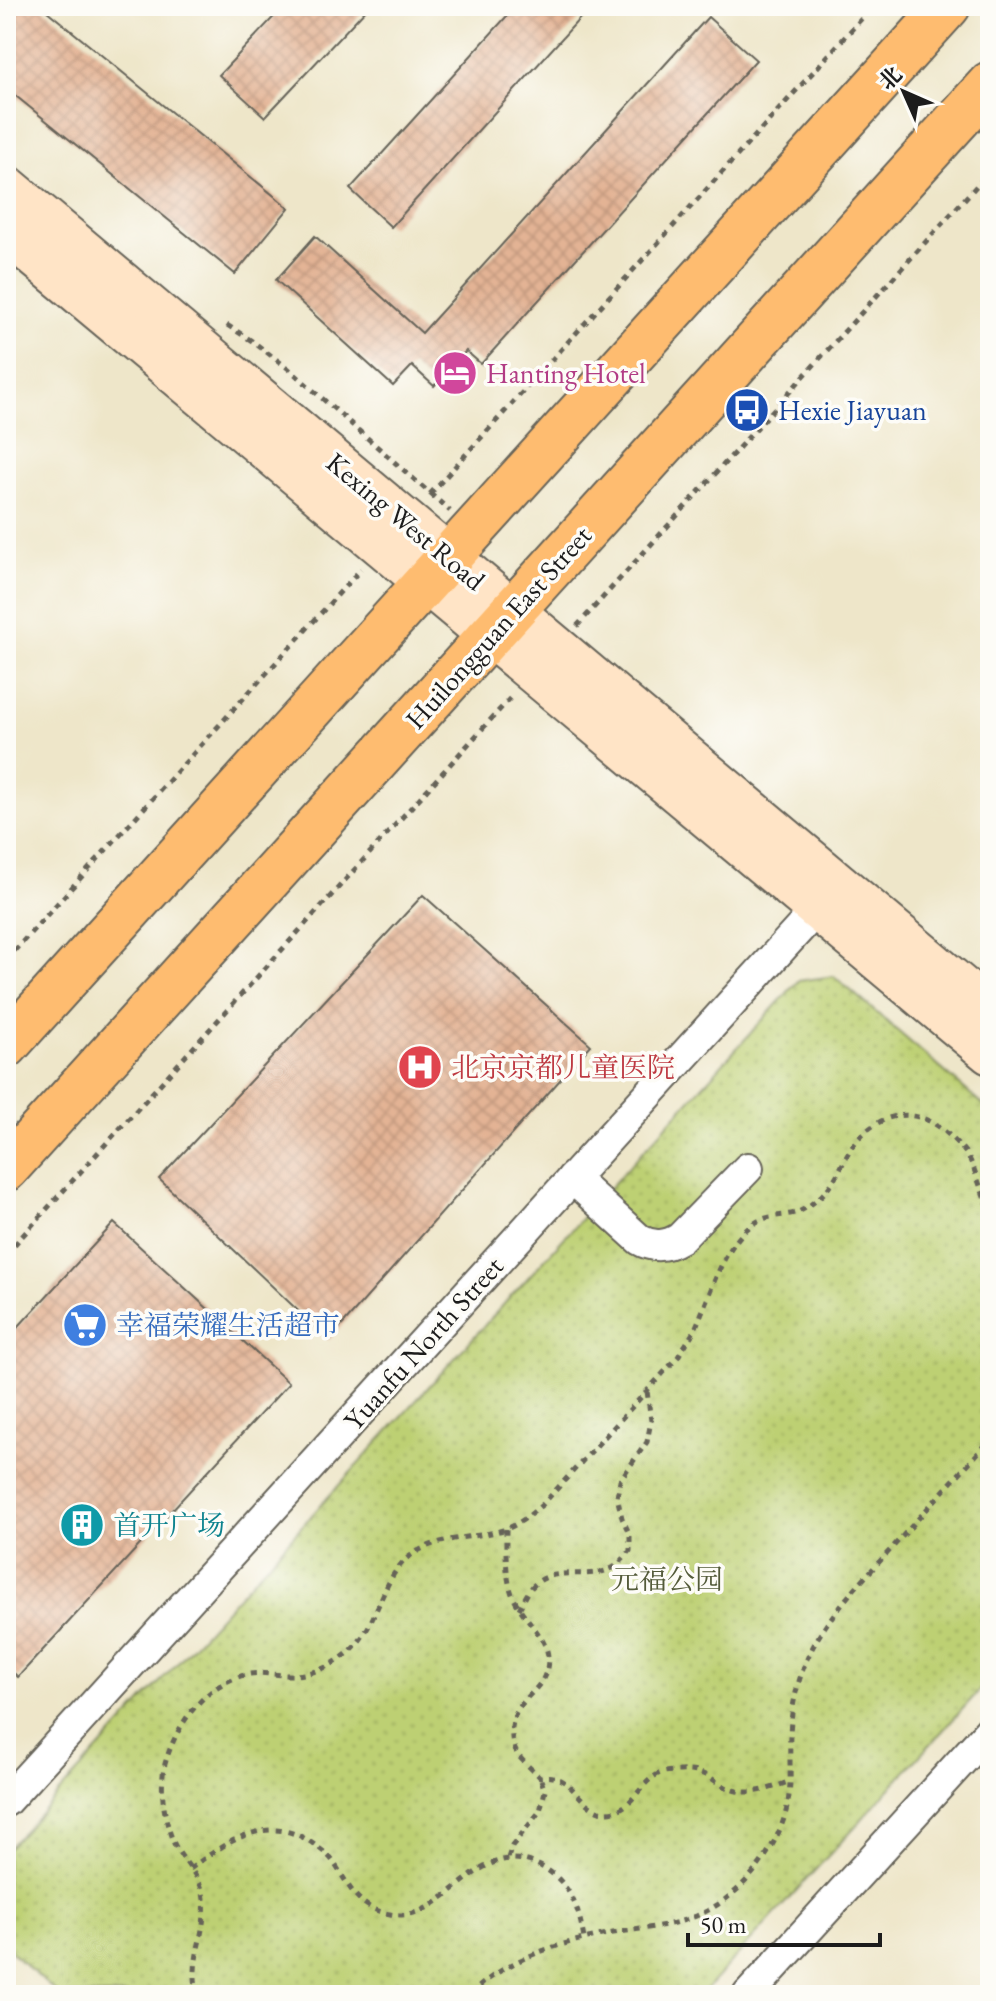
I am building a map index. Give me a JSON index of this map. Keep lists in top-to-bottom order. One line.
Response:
{"streets":{"main road":["Huilongguan East Street"],"street":["Kexing West Road","Yuanfu North Street"]},"crossings":[["Kexing West Road","Huilongguan East Street"],["Kexing West Road","Yuanfu North Street"]],"parks":["元福公园"],"places":{"hotel":["Hanting Hotel"],"bus stop":["Hexie Jiayuan"],"hospital":["北京京都儿童医院"],"supermarket":["幸福荣耀生活超市"],"building":["首开广场"]},"scale_bar":"50 m","north":"top left"}
